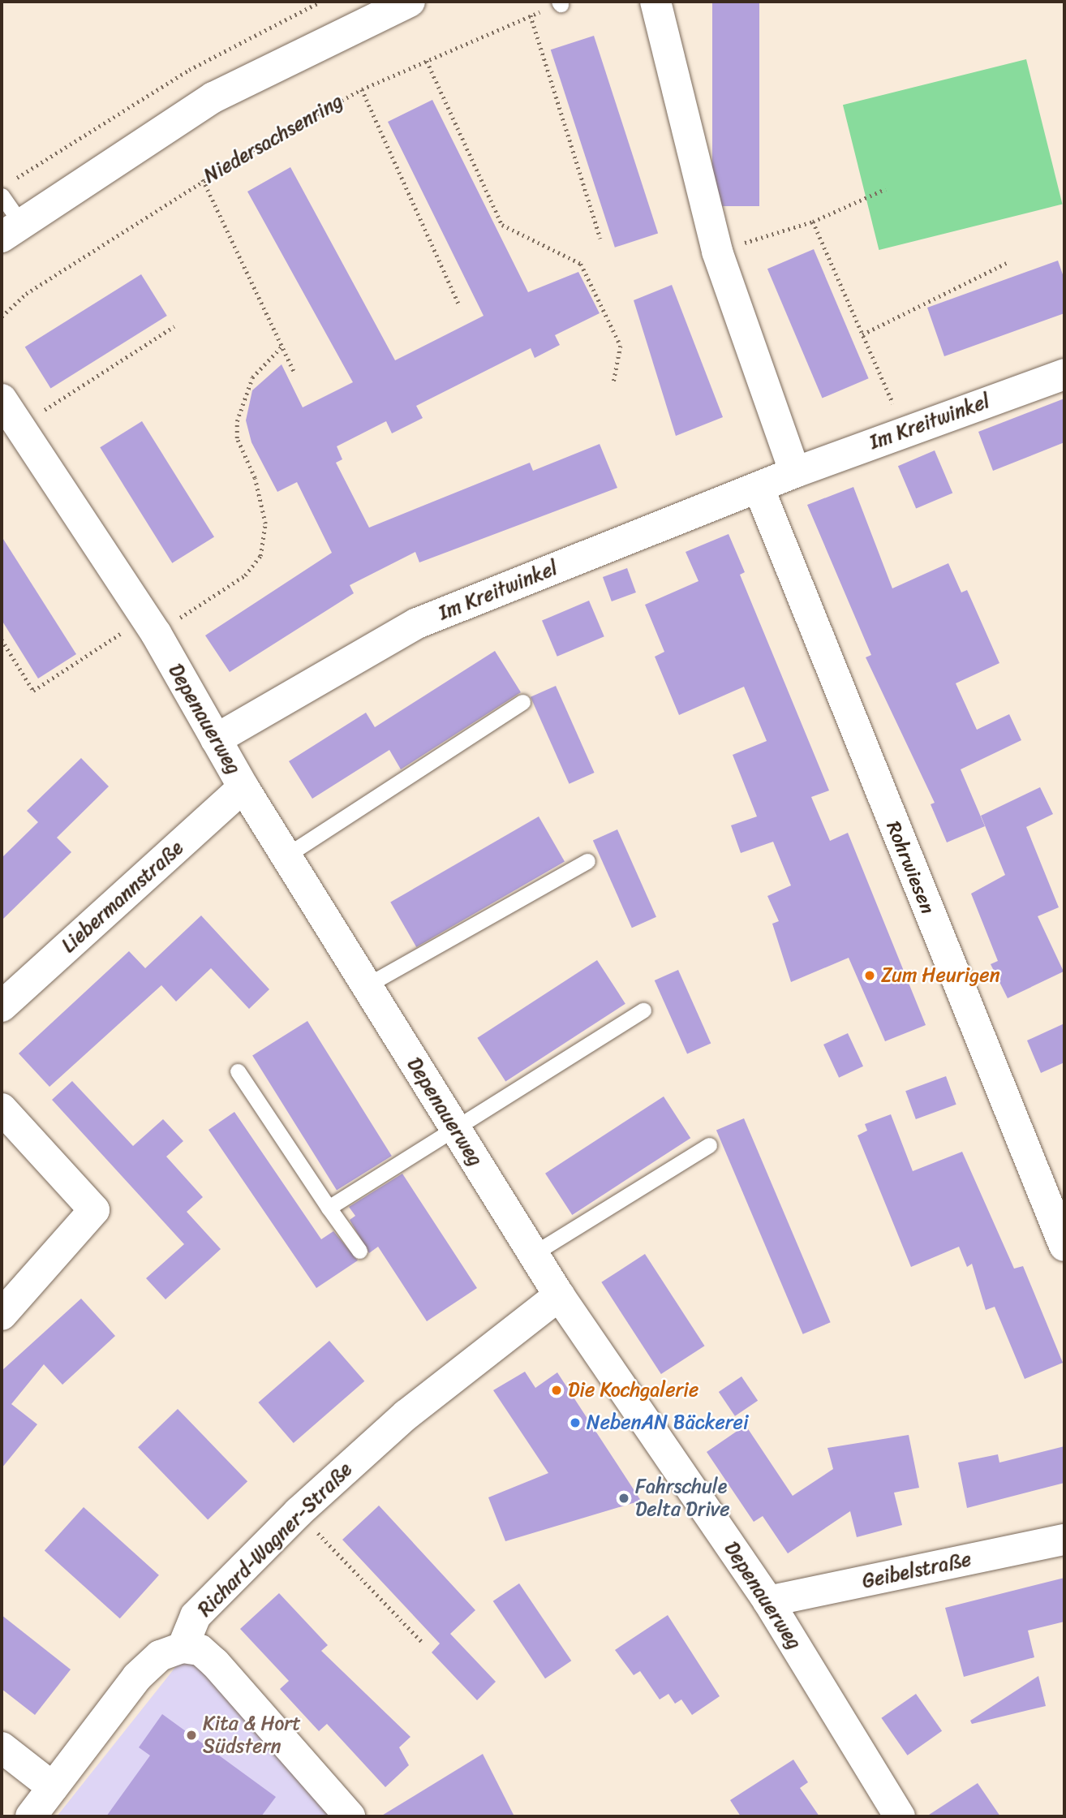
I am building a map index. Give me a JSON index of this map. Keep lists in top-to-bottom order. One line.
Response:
{"streets":{"street":["Im Kreitwinkel","Depenauerweg","Rohrwiesen","Liebermannstraße","Richard-Wagner-Straße","Geibelstraße"],"path":["Niedersachsenring"]},"crossings":[["Im Kreitwinkel","Depenauerweg"],["Im Kreitwinkel","Rohrwiesen"],["Depenauerweg","Liebermannstraße"],["Depenauerweg","Richard-Wagner-Straße"],["Depenauerweg","Geibelstraße"]],"places":["Zum Heurigen","Die Kochgalerie","NebenAN Bäckerei","Fahrschule Delta Drive","Kita & Hort Südstern"]}
